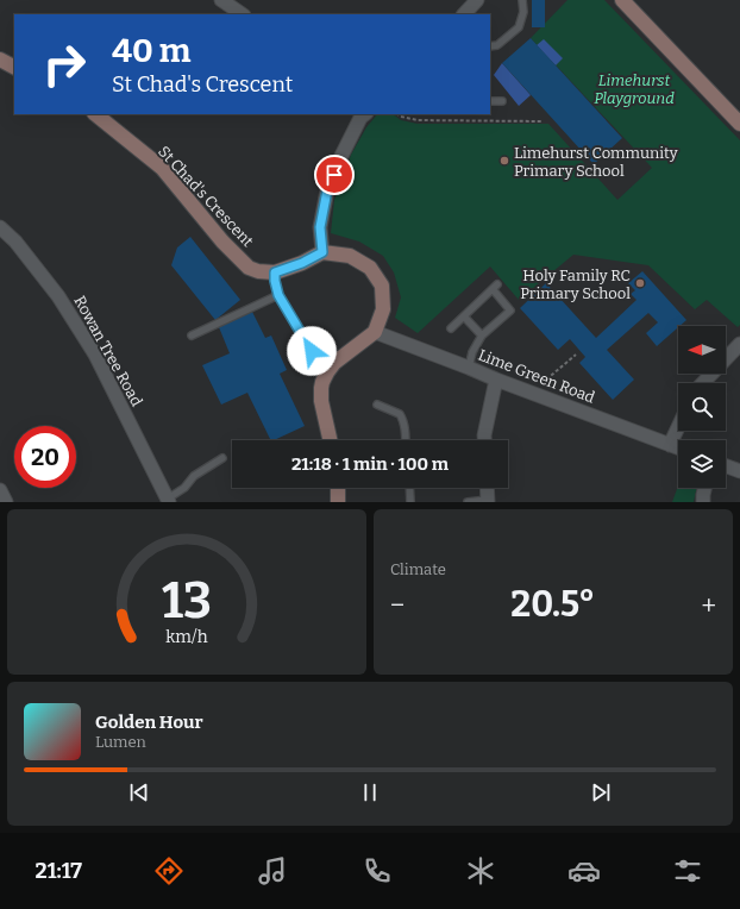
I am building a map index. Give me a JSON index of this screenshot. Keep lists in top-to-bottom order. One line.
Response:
{"streets":{"street":["St Chad's Crescent","Rowan Tree Road","Lime Green Road"]},"parks":["Limehurst Playground"],"places":["Limehurst Community Primary School","Holy Family RC Primary School"],"north":"left","page":{"turn":["40 m","St Chad's Crescent"],"limit":"20","trip":"21:18 · 1 min · 100 m","tile":"Climate","heat":["−","20.5°","+"],"song":["Golden Hour","Lumen"],"tabs":"21:17","gauge":["13","km/h"]}}
